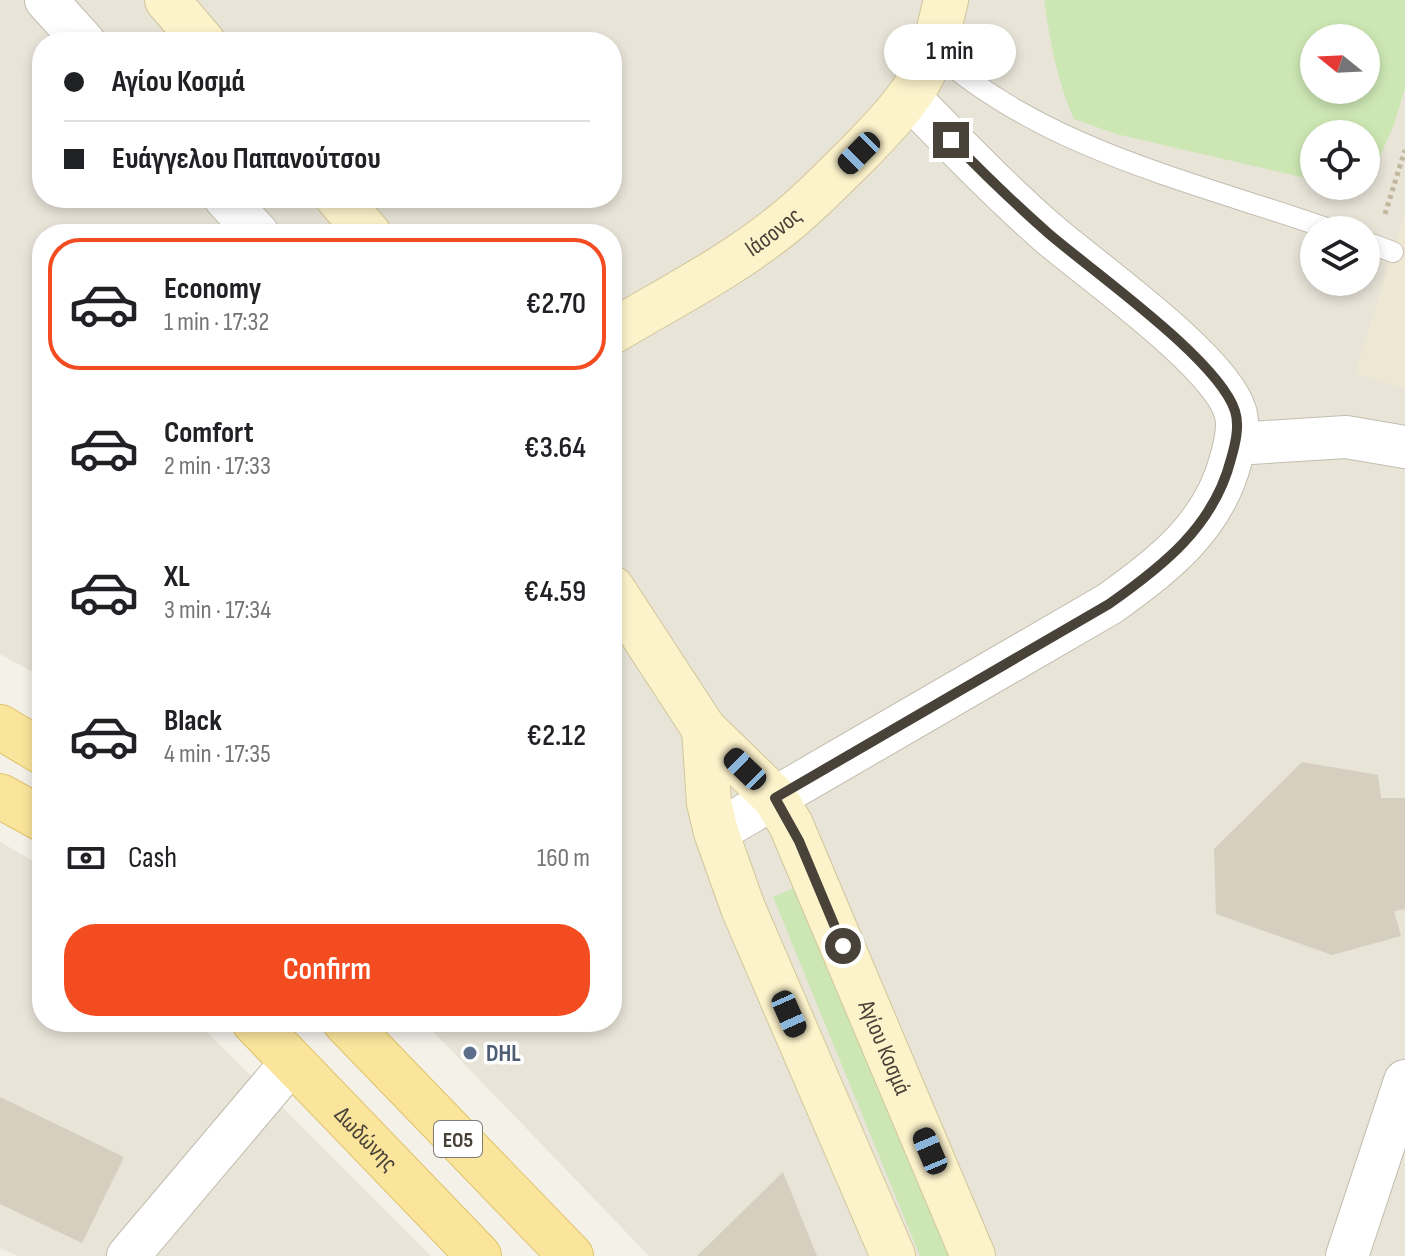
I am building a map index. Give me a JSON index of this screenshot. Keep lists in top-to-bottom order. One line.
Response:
{"streets":{"main road":["Δωδώνης","ΕΟ5"],"street":["Ιάσονος","Αγίου Κοσμά"]},"places":["DHL"],"north":"left","page":{"bubble":"1 min","banner":["Αγίου Κοσμά","Ευάγγελου Παπανούτσου"],"list":[{"name":"Economy","note":"1 min · 17:32","value":"€2.70"},{"name":"Comfort","note":"2 min · 17:33","value":"€3.64"},{"name":"XL","note":"3 min · 17:34","value":"€4.59"},{"name":"Black","note":"4 min · 17:35","value":"€2.12"}],"pay":["Cash","160 m"],"buttons":"Confirm"}}
